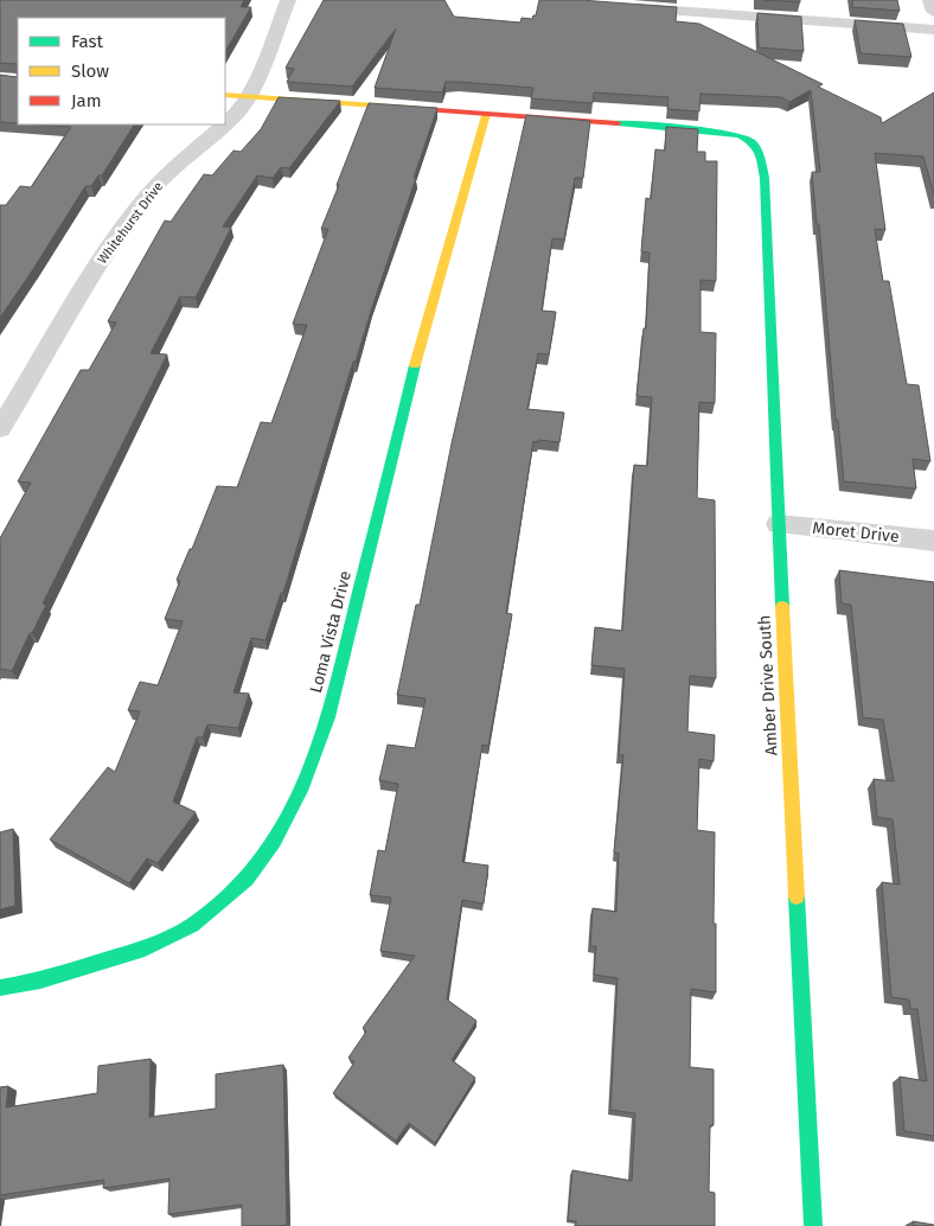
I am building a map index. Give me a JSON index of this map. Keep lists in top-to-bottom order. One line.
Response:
{"streets":{"street":["Whitehurst Drive","Moret Drive","Loma Vista Drive","Amber Drive South"]},"crossings":[["Moret Drive","Amber Drive South"],["Loma Vista Drive","Amber Drive South"]],"legend":["Fast","Slow","Jam"]}
